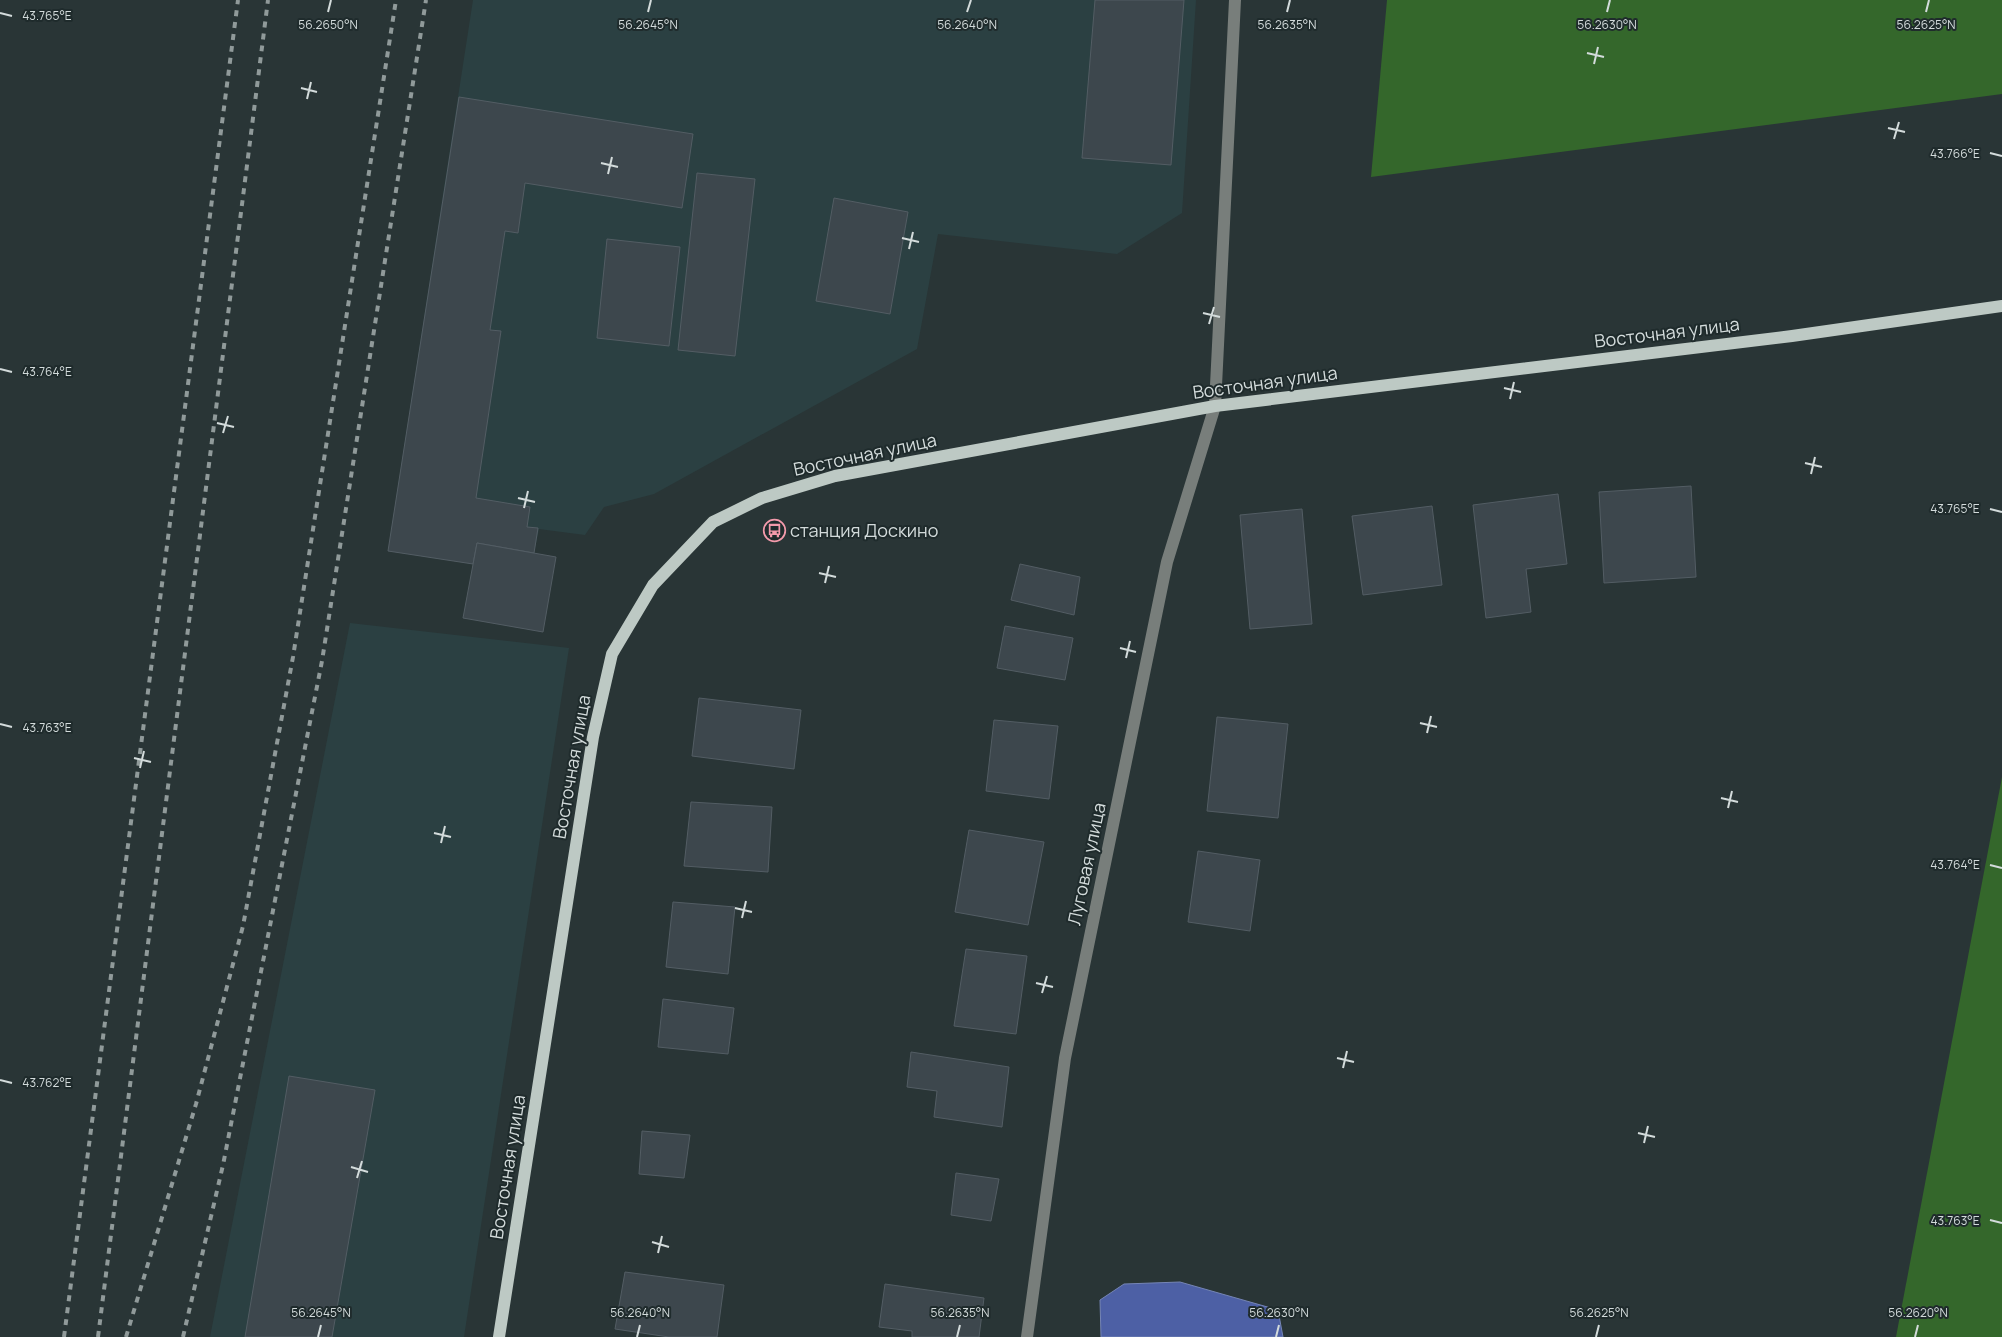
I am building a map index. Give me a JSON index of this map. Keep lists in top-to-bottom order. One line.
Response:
{"streets":{"main road":["Восточная улица"],"street":["Луговая улица"]},"crossings":[["Восточная улица","Луговая улица"]],"places":{"bus stop":["станция Доскино"]},"coordinates":["43.765°E","56.2650°N","56.2645°N","56.2640°N","56.2635°N","56.2630°N","56.2625°N","43.766°E","43.764°E","43.763°E","43.762°E","56.2620°N"]}
